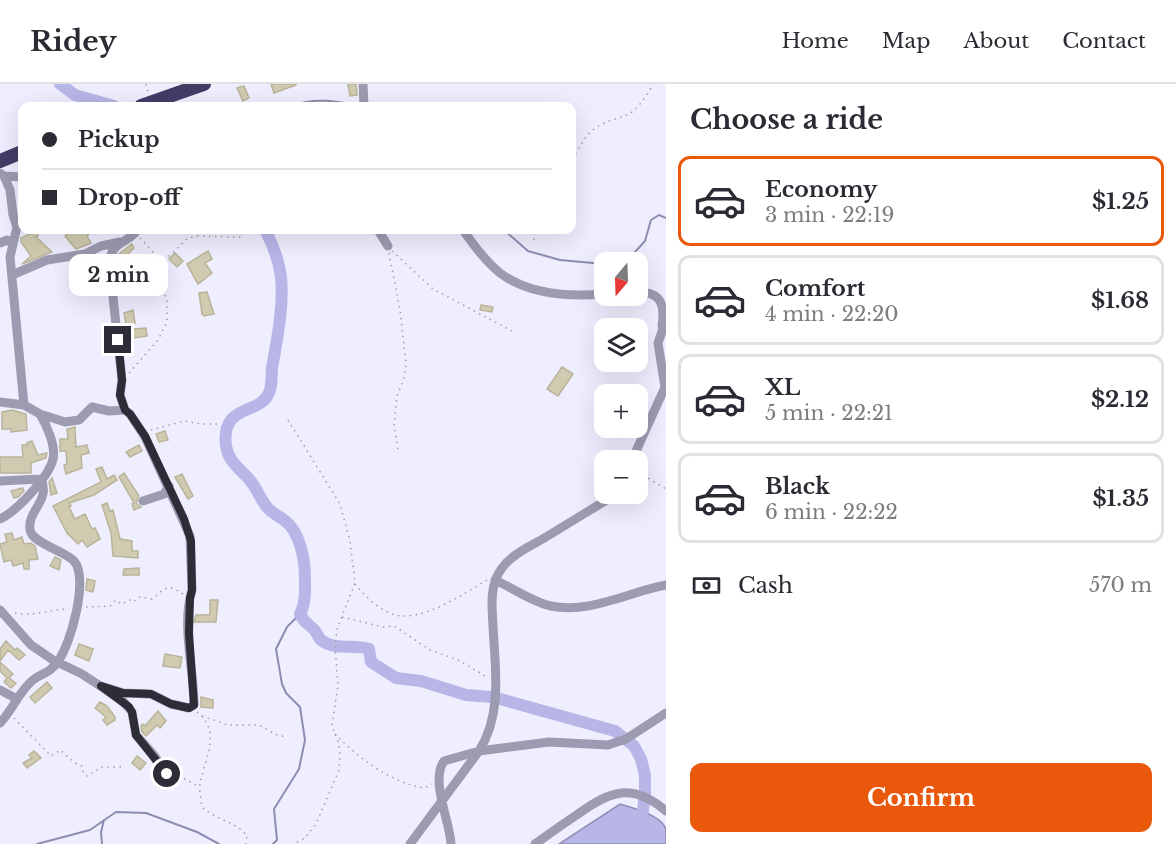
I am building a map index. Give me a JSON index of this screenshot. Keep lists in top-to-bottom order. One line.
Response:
{"north":"bottom","page":{"header":"Ridey","nav":["Home","Map","About","Contact"],"heading":"Choose a ride","banner":["Pickup","Drop-off"],"list":[{"name":"Economy","note":"3 min · 22:19","value":"$1.25"},{"name":"Comfort","note":"4 min · 22:20","value":"$1.68"},{"name":"XL","note":"5 min · 22:21","value":"$2.12"},{"name":"Black","note":"6 min · 22:22","value":"$1.35"}],"map_buttons":["+","−"],"bubble":"2 min","pay":["Cash","570 m"],"buttons":"Confirm"}}
